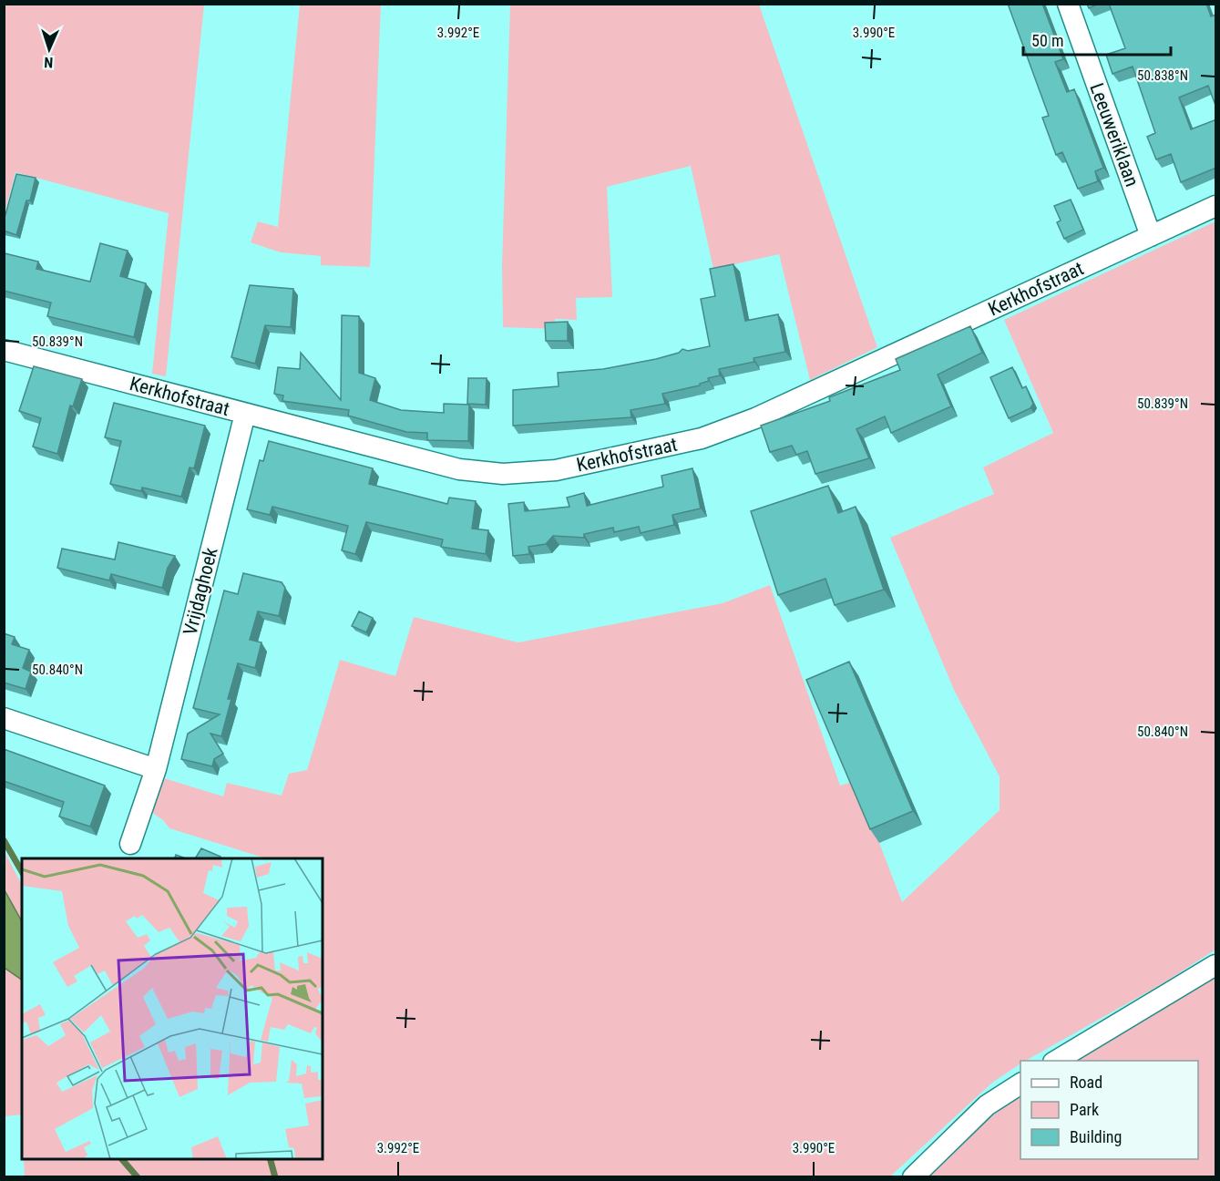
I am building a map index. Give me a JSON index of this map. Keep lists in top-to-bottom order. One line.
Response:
{"streets":{"street":["Leeuweriklaan","Kerkhofstraat","Vrijdaghoek"]},"crossings":[["Leeuweriklaan","Kerkhofstraat"],["Kerkhofstraat","Vrijdaghoek"]],"legend":["Road","Park","Building"],"scale_bar":"50 m","north":"bottom","coordinates":["3.992°E","3.990°E","50.838°N","50.839°N","50.840°N"]}
